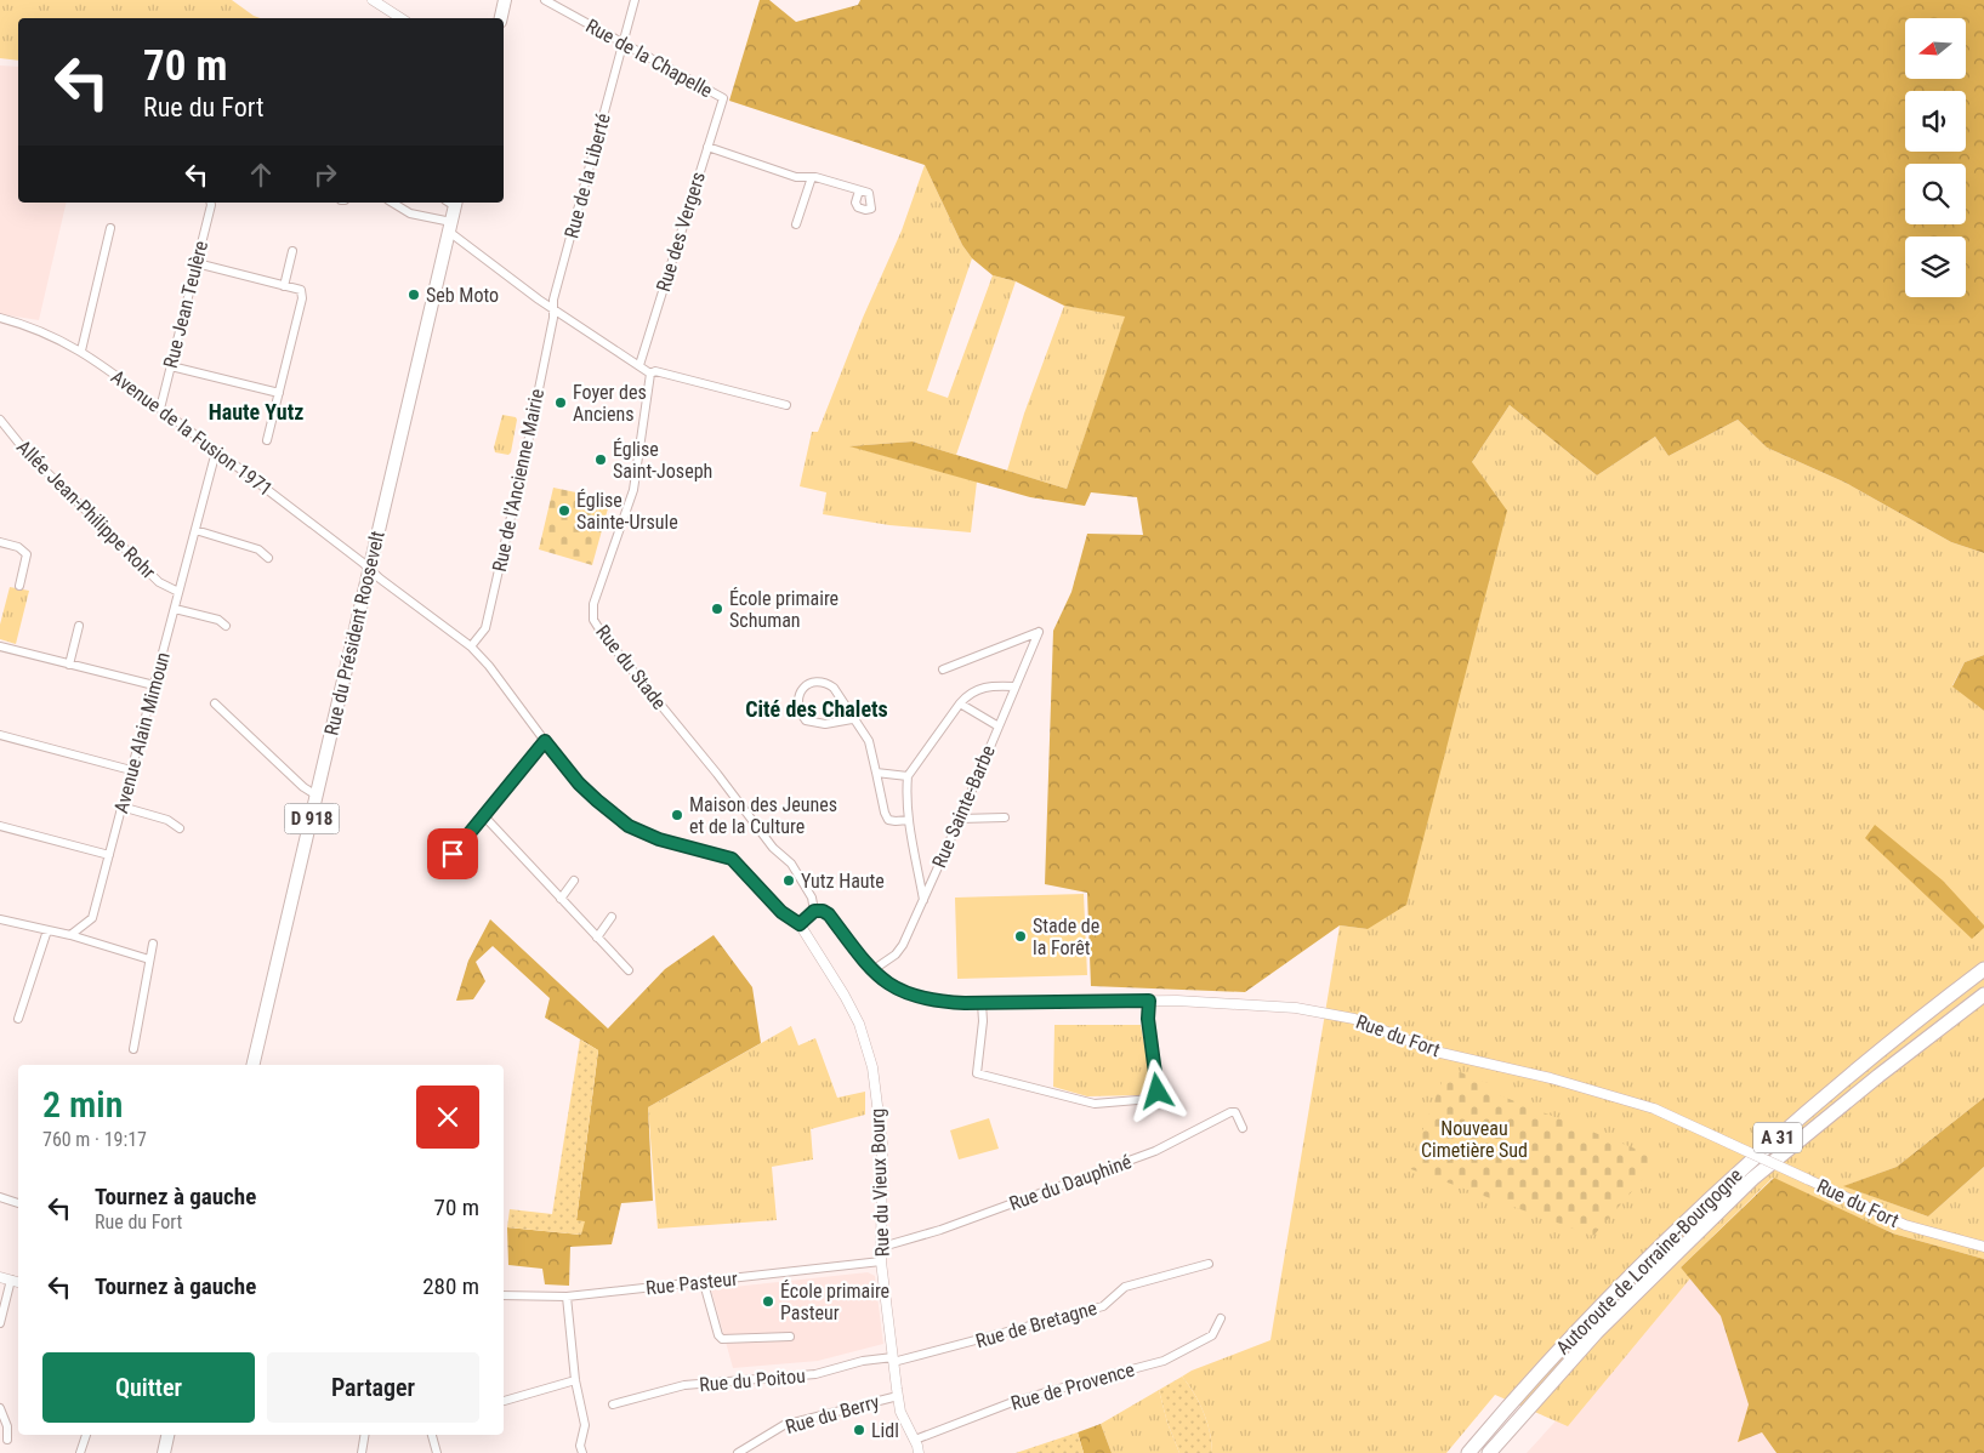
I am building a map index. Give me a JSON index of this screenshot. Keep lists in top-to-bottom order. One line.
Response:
{"streets":{"highway":["A 31","Autoroute de Lorraine-Bourgogne"],"main road":["Rue du Président Roosevelt","D 918"],"street":["Rue de la Chapelle","Rue de la Liberté","Rue des Vergers","Rue Jean Teulère","Avenue de la Fusion 1971","Rue de l'Ancienne Mairie","Allée Jean-Philippe Rohr","Rue du Stade","Avenue Alain Mimoun","Rue Sainte-Barbe","Rue du Fort","Rue du Vieux Bourg","Rue du Dauphiné","Rue Pasteur","Rue de Bretagne","Rue du Poitou","Rue de Provence","Rue du Berry"]},"crossings":[["Rue de la Chapelle","Rue de la Liberté"],["Rue de la Chapelle","Rue des Vergers"],["Rue de la Liberté","Rue de l'Ancienne Mairie"],["Rue Jean Teulère","Avenue de la Fusion 1971"],["Avenue de la Fusion 1971","Rue de l'Ancienne Mairie"],["Avenue de la Fusion 1971","Rue du Président Roosevelt"],["Avenue de la Fusion 1971","Avenue Alain Mimoun"],["Avenue de la Fusion 1971","Rue du Vieux Bourg"],["Allée Jean-Philippe Rohr","Avenue Alain Mimoun"],["Rue du Stade","Rue du Fort"],["Rue Sainte-Barbe","Rue du Fort"],["Rue du Vieux Bourg","Rue du Dauphiné"],["Rue du Vieux Bourg","Rue Pasteur"],["Rue du Vieux Bourg","Rue de Bretagne"],["Rue du Vieux Bourg","Rue du Poitou"],["Rue du Vieux Bourg","Rue de Provence"],["Rue du Vieux Bourg","Rue du Berry"],["Rue de Bretagne","Rue du Poitou"]],"districts":["Haute Yutz","Cité des Chalets"],"parks":["Nouveau Cimetière Sud"],"places":["Seb Moto","Foyer des Anciens","Église Saint-Joseph","Église Sainte-Ursule","École primaire Schuman","Maison des Jeunes et de la Culture","Yutz Haute","Stade de la Forêt","École primaire Pasteur","Lidl"],"north":"left","page":{"turn":["70 m","Rue du Fort"],"heading":["2 min","760 m · 19:17"],"list":[{"name":"Tournez à gauche","note":"Rue du Fort","value":"70 m"},{"name":"Tournez à gauche","value":"280 m"}],"buttons":["Quitter","Partager"]}}
